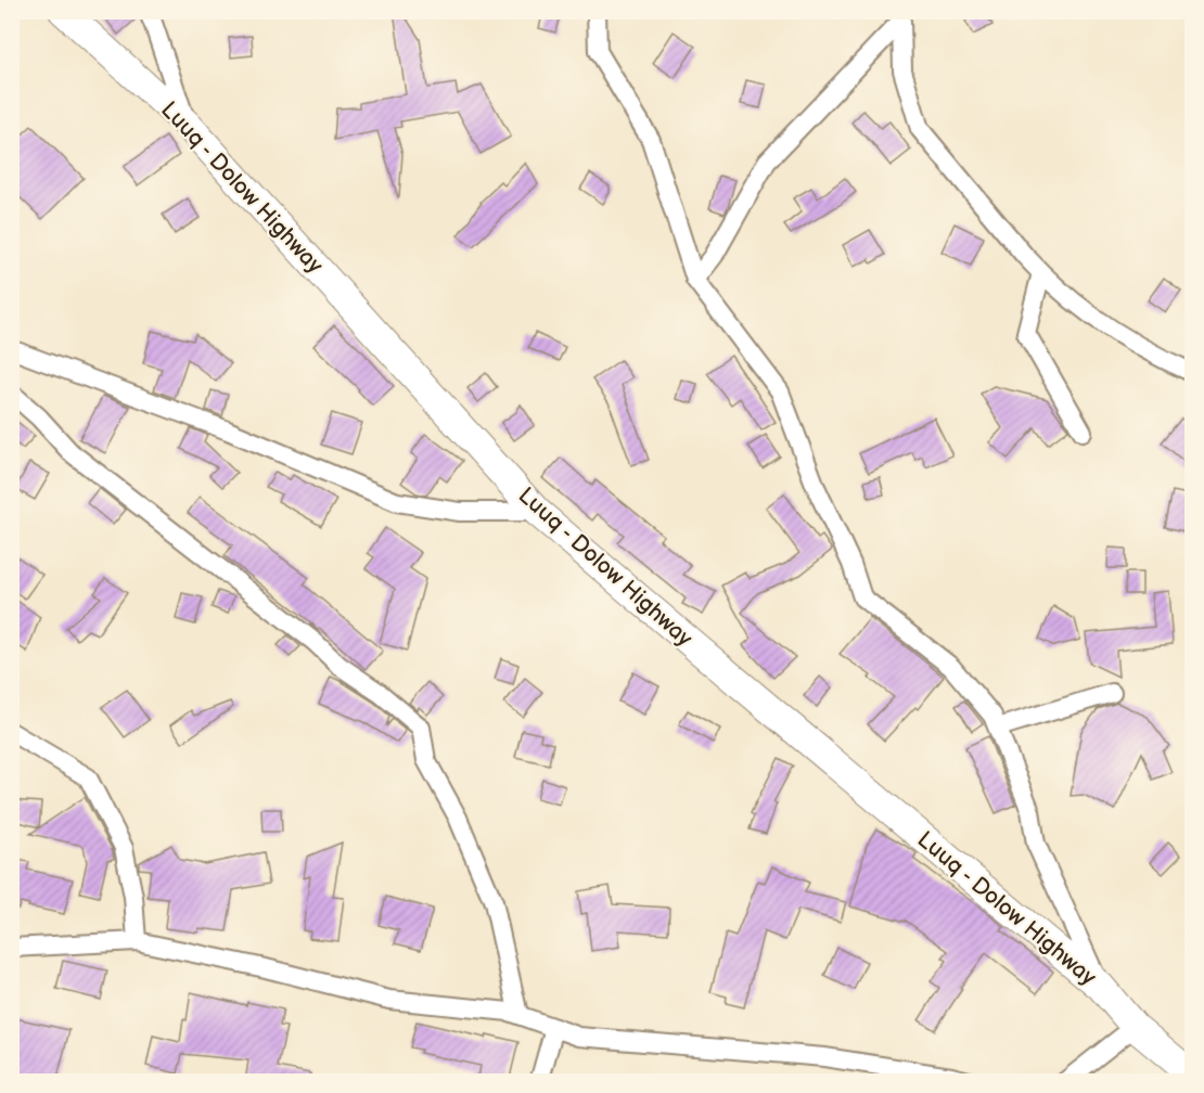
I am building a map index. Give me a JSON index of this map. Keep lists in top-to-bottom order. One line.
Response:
{"streets":{"main road":["Luuq - Dolow Highway"]}}
